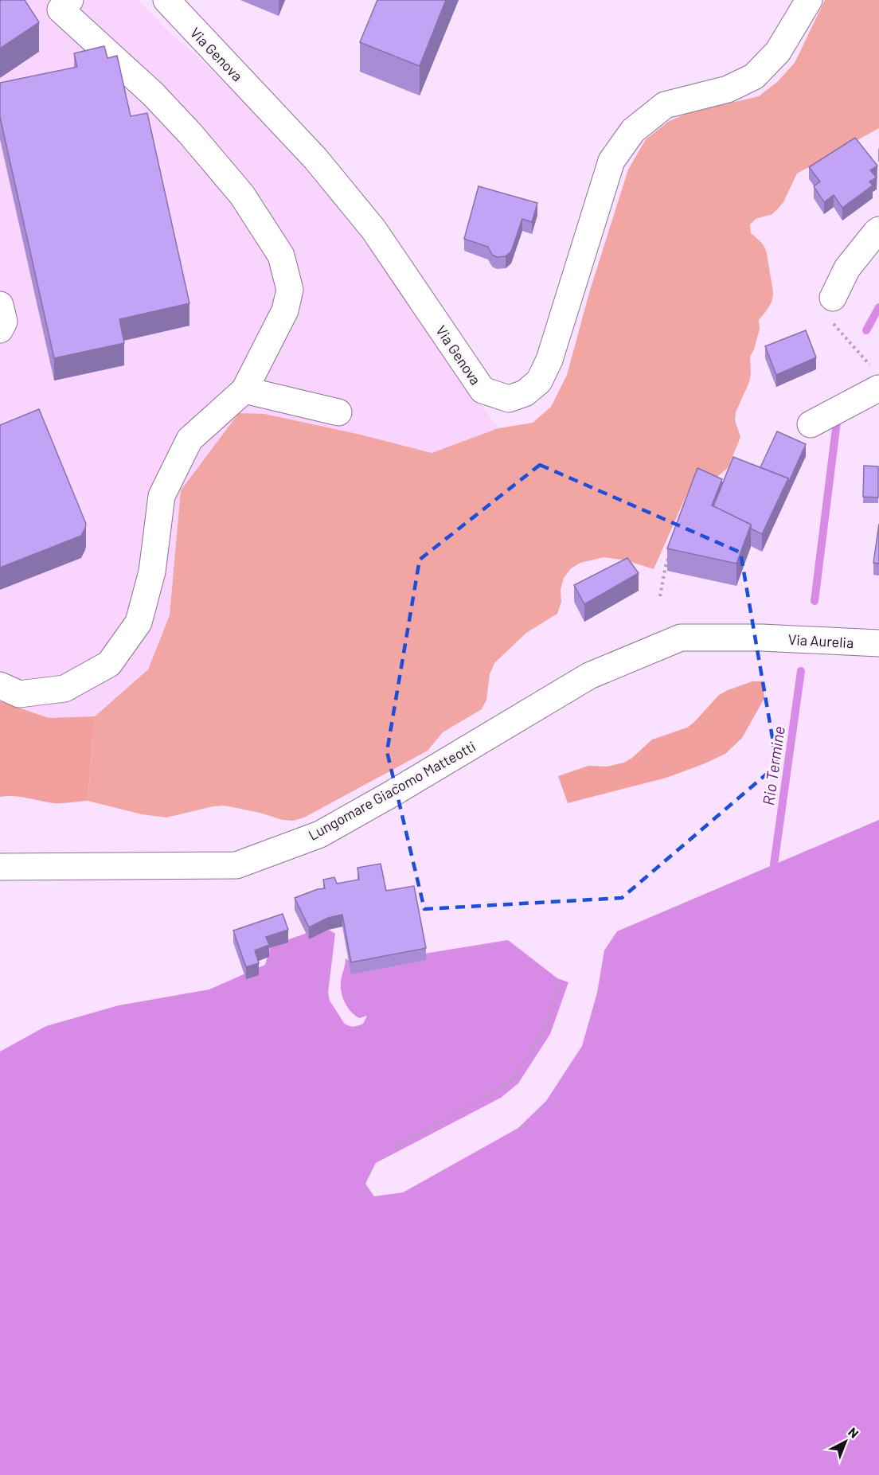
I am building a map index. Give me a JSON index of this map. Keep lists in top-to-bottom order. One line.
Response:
{"streets":{"street":["Via Genova","Via Aurelia","Lungomare Giacomo Matteotti"]},"crossings":[["Via Aurelia","Lungomare Giacomo Matteotti"]],"water":["Rio Termine"],"north":"top right"}
